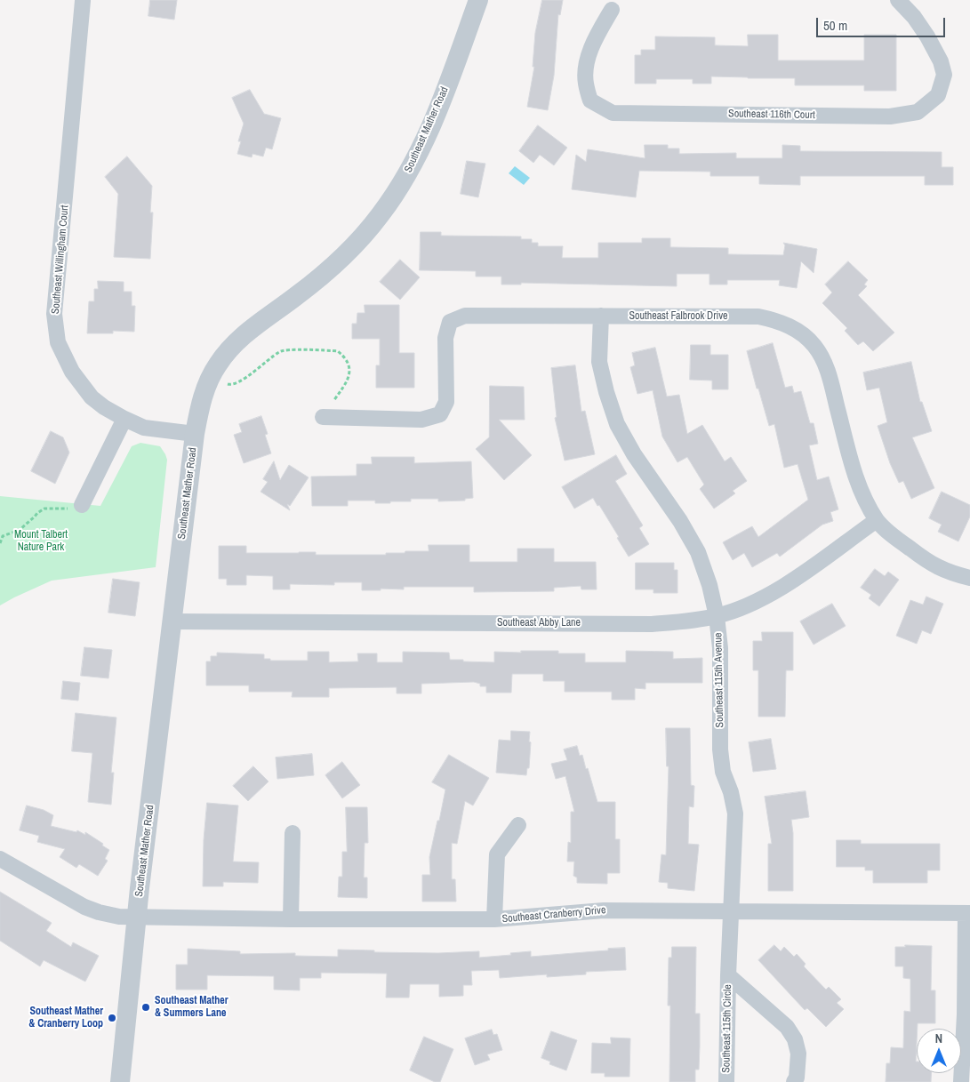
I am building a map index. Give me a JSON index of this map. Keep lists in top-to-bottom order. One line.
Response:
{"streets":{"street":["Southeast 116th Court","Southeast Mather Road","Southeast Willingham Court","Southeast Falbrook Drive","Southeast Abby Lane","Southeast 115th Avenue","Southeast Cranberry Drive","Southeast 115th Circle"]},"crossings":[["Southeast Mather Road","Southeast Willingham Court"],["Southeast Mather Road","Southeast Abby Lane"],["Southeast Mather Road","Southeast Cranberry Drive"],["Southeast Falbrook Drive","Southeast Abby Lane"],["Southeast Falbrook Drive","Southeast 115th Avenue"],["Southeast Abby Lane","Southeast 115th Avenue"],["Southeast 115th Avenue","Southeast Cranberry Drive"],["Southeast 115th Avenue","Southeast 115th Circle"],["Southeast Cranberry Drive","Southeast 115th Circle"]],"parks":["Mount Talbert Nature Park"],"places":["Southeast Mather & Summers Lane","Southeast Mather & Cranberry Loop"],"scale_bar":"50 m","north":"top"}
